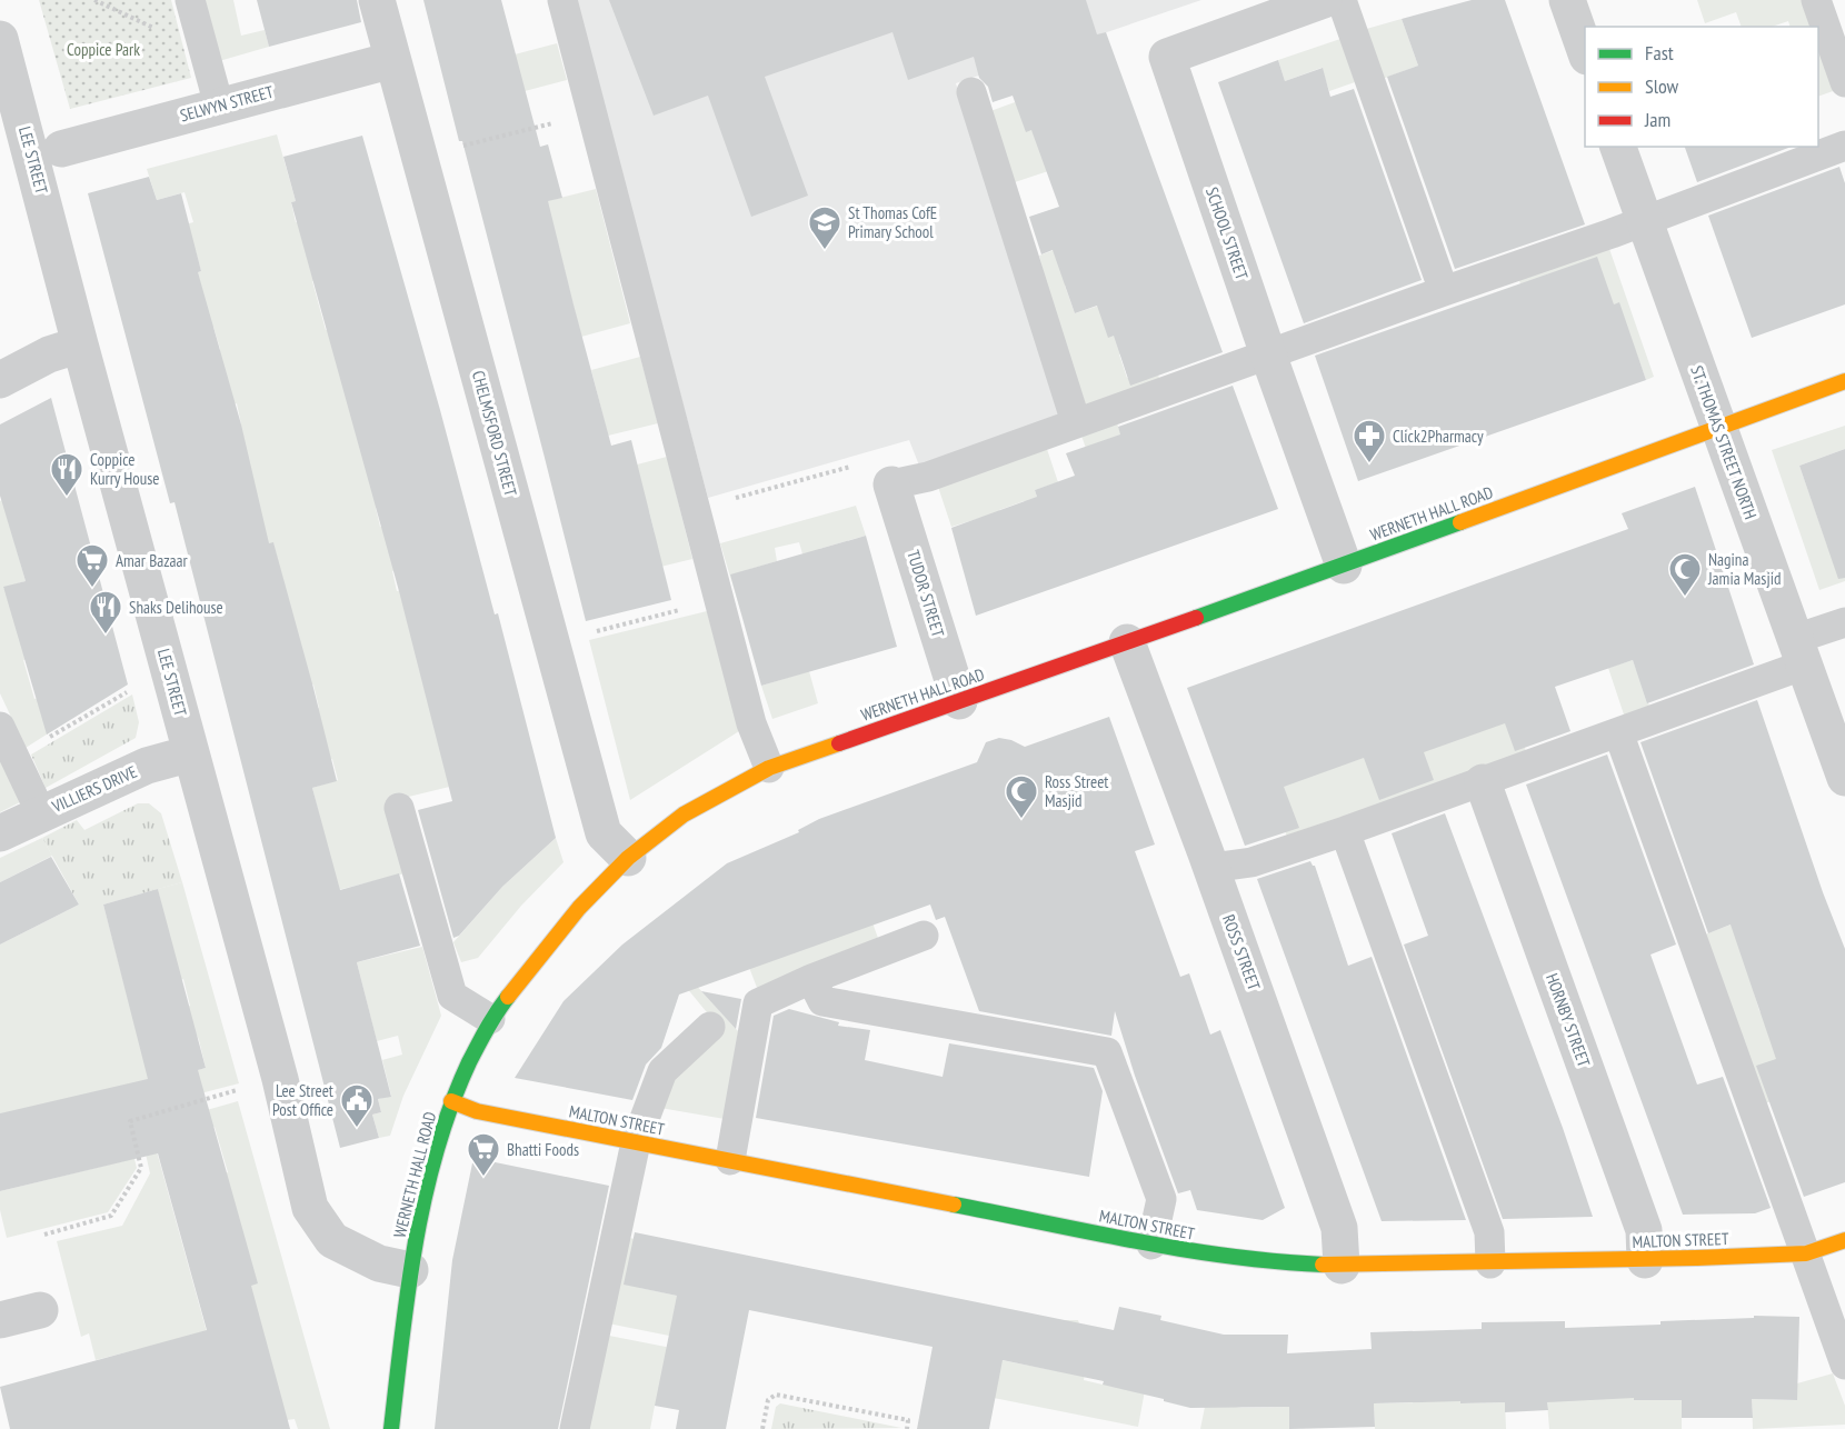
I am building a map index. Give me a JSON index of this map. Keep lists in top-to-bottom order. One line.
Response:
{"streets":{"street":["SELWYN STREET","LEE STREET","SCHOOL STREET","CHELMSFORD STREET","ST. THOMAS STREET NORTH","WERNETH HALL ROAD","TUDOR STREET","VILLIERS DRIVE","ROSS STREET","HORNBY STREET","MALTON STREET"]},"crossings":[["SELWYN STREET","CHELMSFORD STREET"],["LEE STREET","WERNETH HALL ROAD"],["LEE STREET","VILLIERS DRIVE"],["SCHOOL STREET","WERNETH HALL ROAD"],["CHELMSFORD STREET","WERNETH HALL ROAD"],["ST. THOMAS STREET NORTH","WERNETH HALL ROAD"],["WERNETH HALL ROAD","TUDOR STREET"],["WERNETH HALL ROAD","ROSS STREET"],["WERNETH HALL ROAD","MALTON STREET"],["ROSS STREET","MALTON STREET"],["HORNBY STREET","MALTON STREET"]],"parks":["Coppice Park"],"places":{"school or university":["St Thomas CofE Primary School"],"pharmacy":["Click2Pharmacy"],"restaurant":["Coppice Kurry House","Shaks Delihouse"],"supermarket":["Amar Bazaar","Bhatti Foods"],"mosque":["Nagina Jamia Masjid","Ross Street Masjid"],"public building":["Lee Street Post Office"]},"legend":["Fast","Slow","Jam"]}
